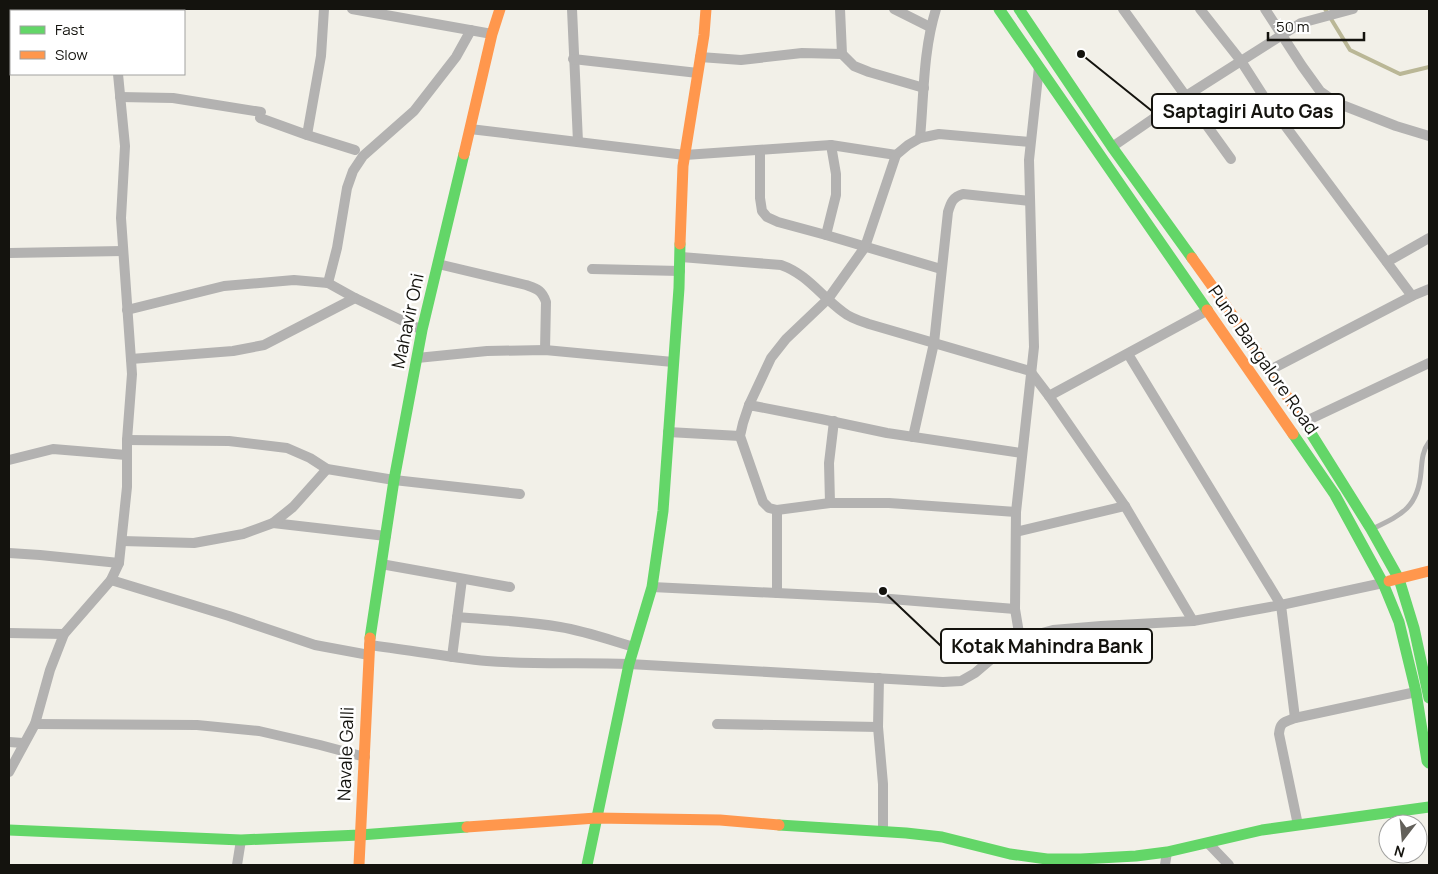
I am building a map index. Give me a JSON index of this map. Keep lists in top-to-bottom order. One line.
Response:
{"streets":{"street":["Mahavir Oni","Pune Bangalore Road","Navale Galli"]},"crossings":[["Mahavir Oni","Navale Galli"]],"places":["Saptagiri Auto Gas","Kotak Mahindra Bank"],"legend":["Fast","Slow"],"scale_bar":"50 m","north":"bottom"}
